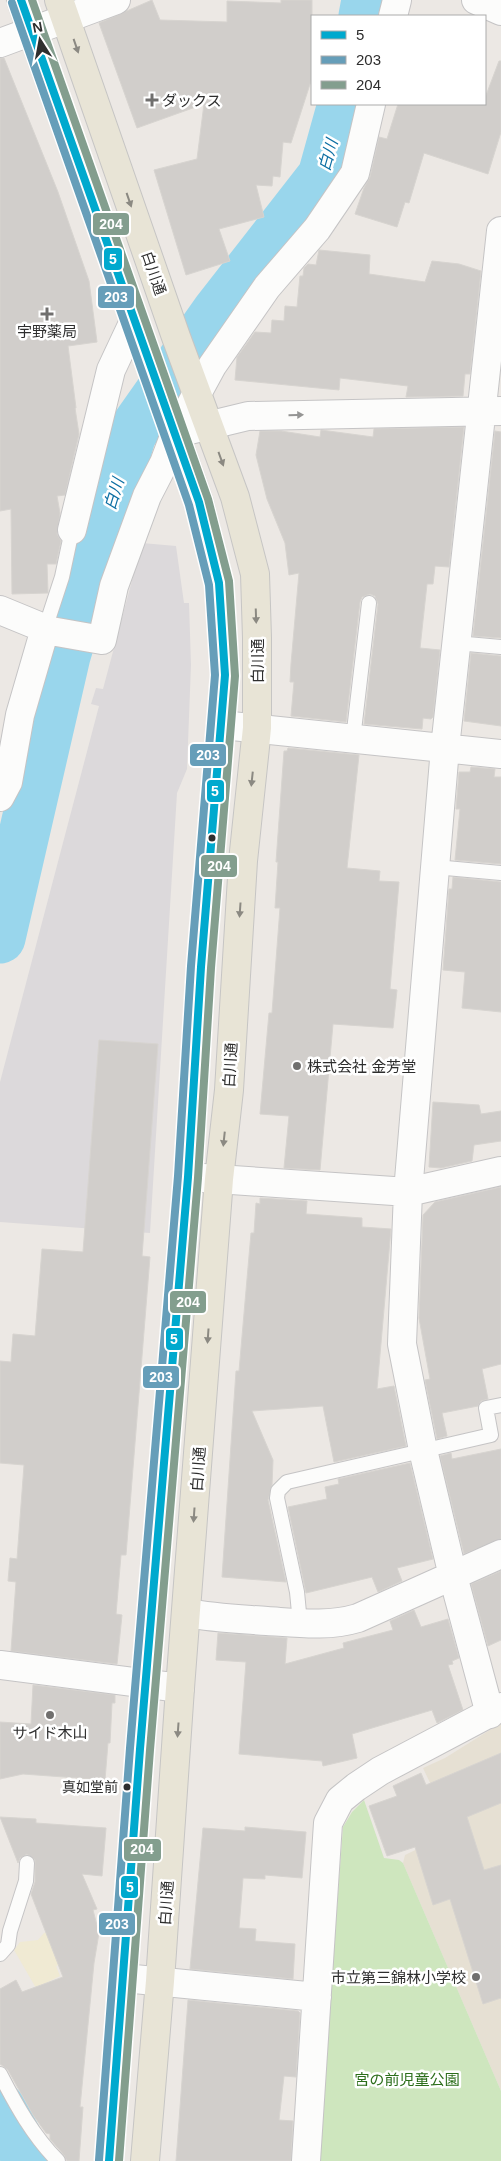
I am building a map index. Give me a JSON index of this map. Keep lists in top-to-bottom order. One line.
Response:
{"streets":{"main road":["白川通"]},"water":["白川"],"parks":["宮の前児童公園"],"places":{"health":["ダックス","宇野薬局"],"other":["株式会社 金芳堂","サイド木山","真如堂前","市立第三錦林小学校"]},"lines":["transit line 5","transit line 204","transit line 203"],"legend":["5","203","204"],"north":"top"}
